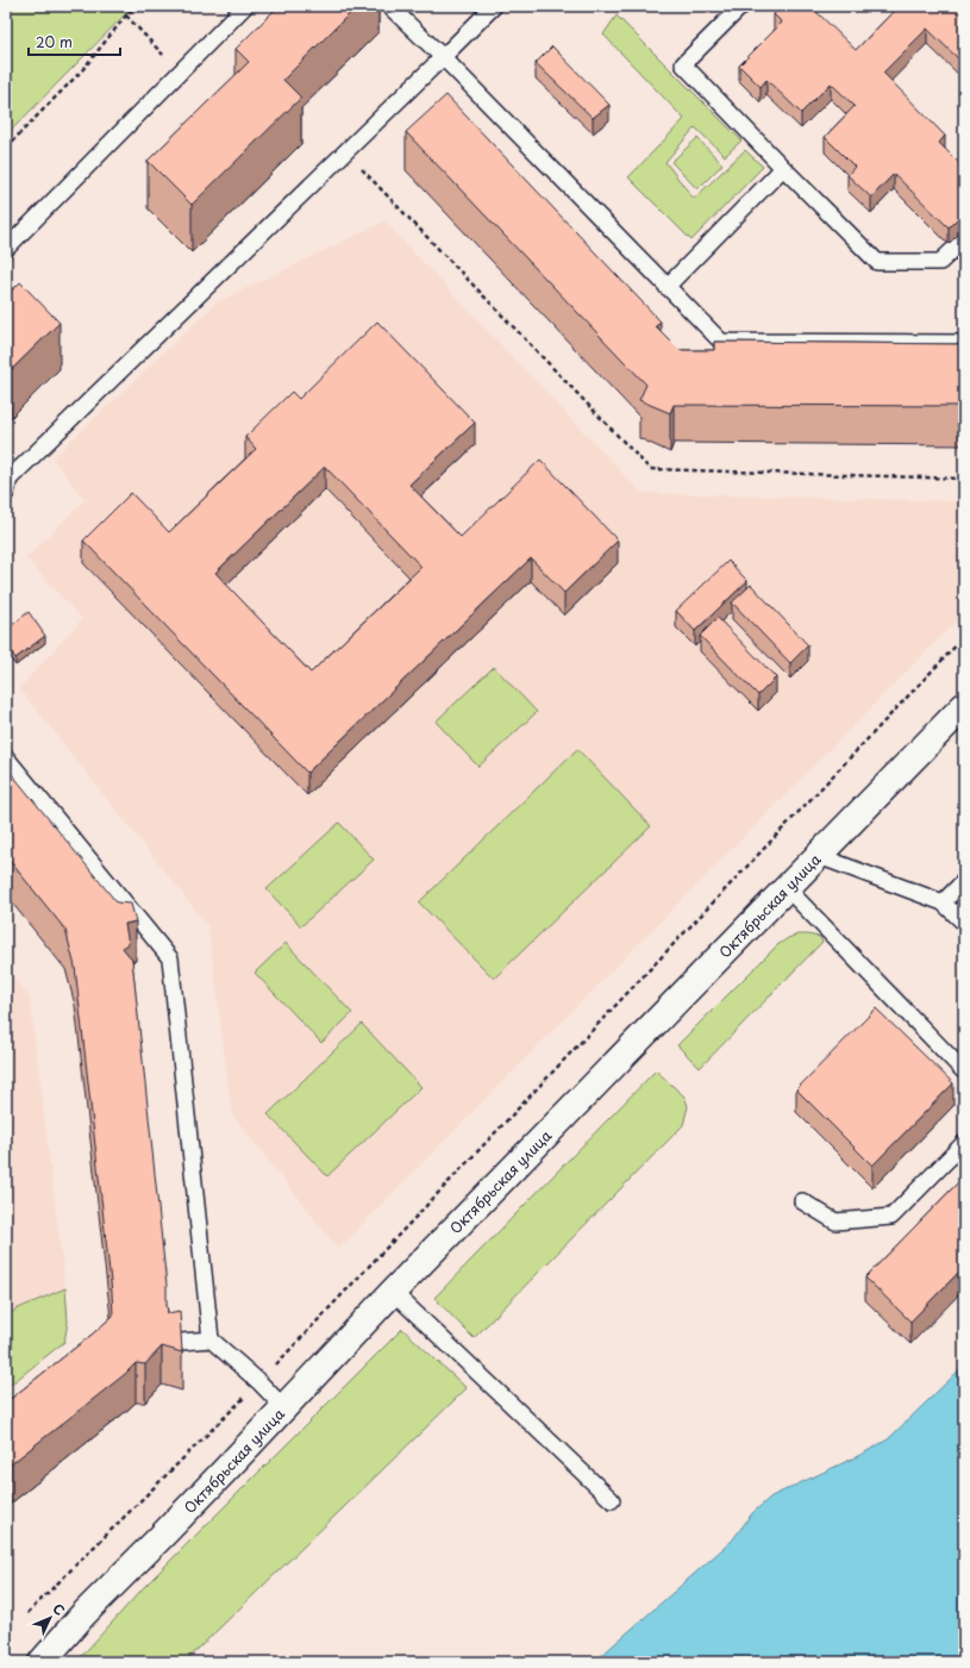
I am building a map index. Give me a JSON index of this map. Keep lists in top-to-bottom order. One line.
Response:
{"streets":{"main road":["Октябрьская улица"]},"scale_bar":"20 m","north":"top right"}
